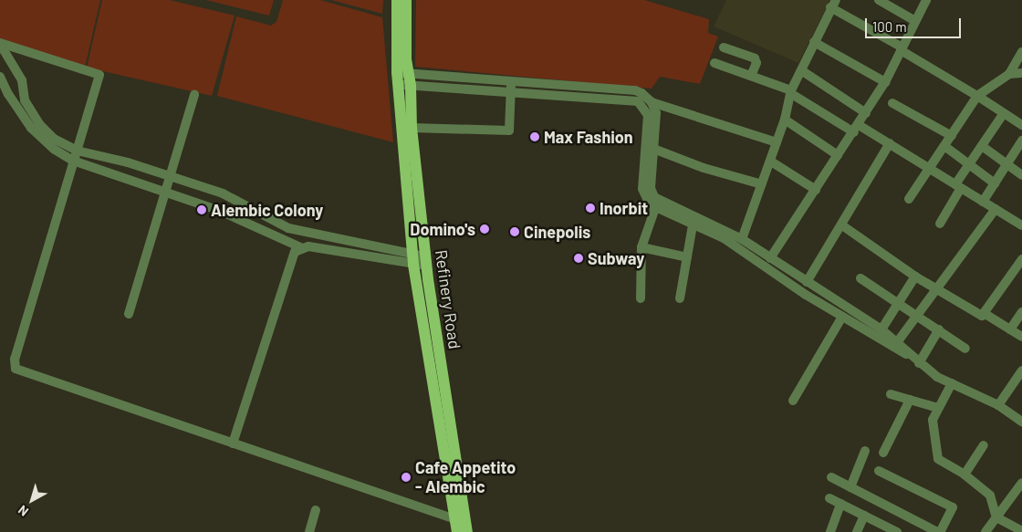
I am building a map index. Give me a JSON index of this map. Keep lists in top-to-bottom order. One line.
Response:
{"streets":{"main road":["Refinery Road"]},"places":["Max Fashion","Inorbit","Alembic Colony","Domino's","Cinepolis","Subway","Cafe Appetito - Alembic"],"scale_bar":"100 m","north":"bottom left"}
